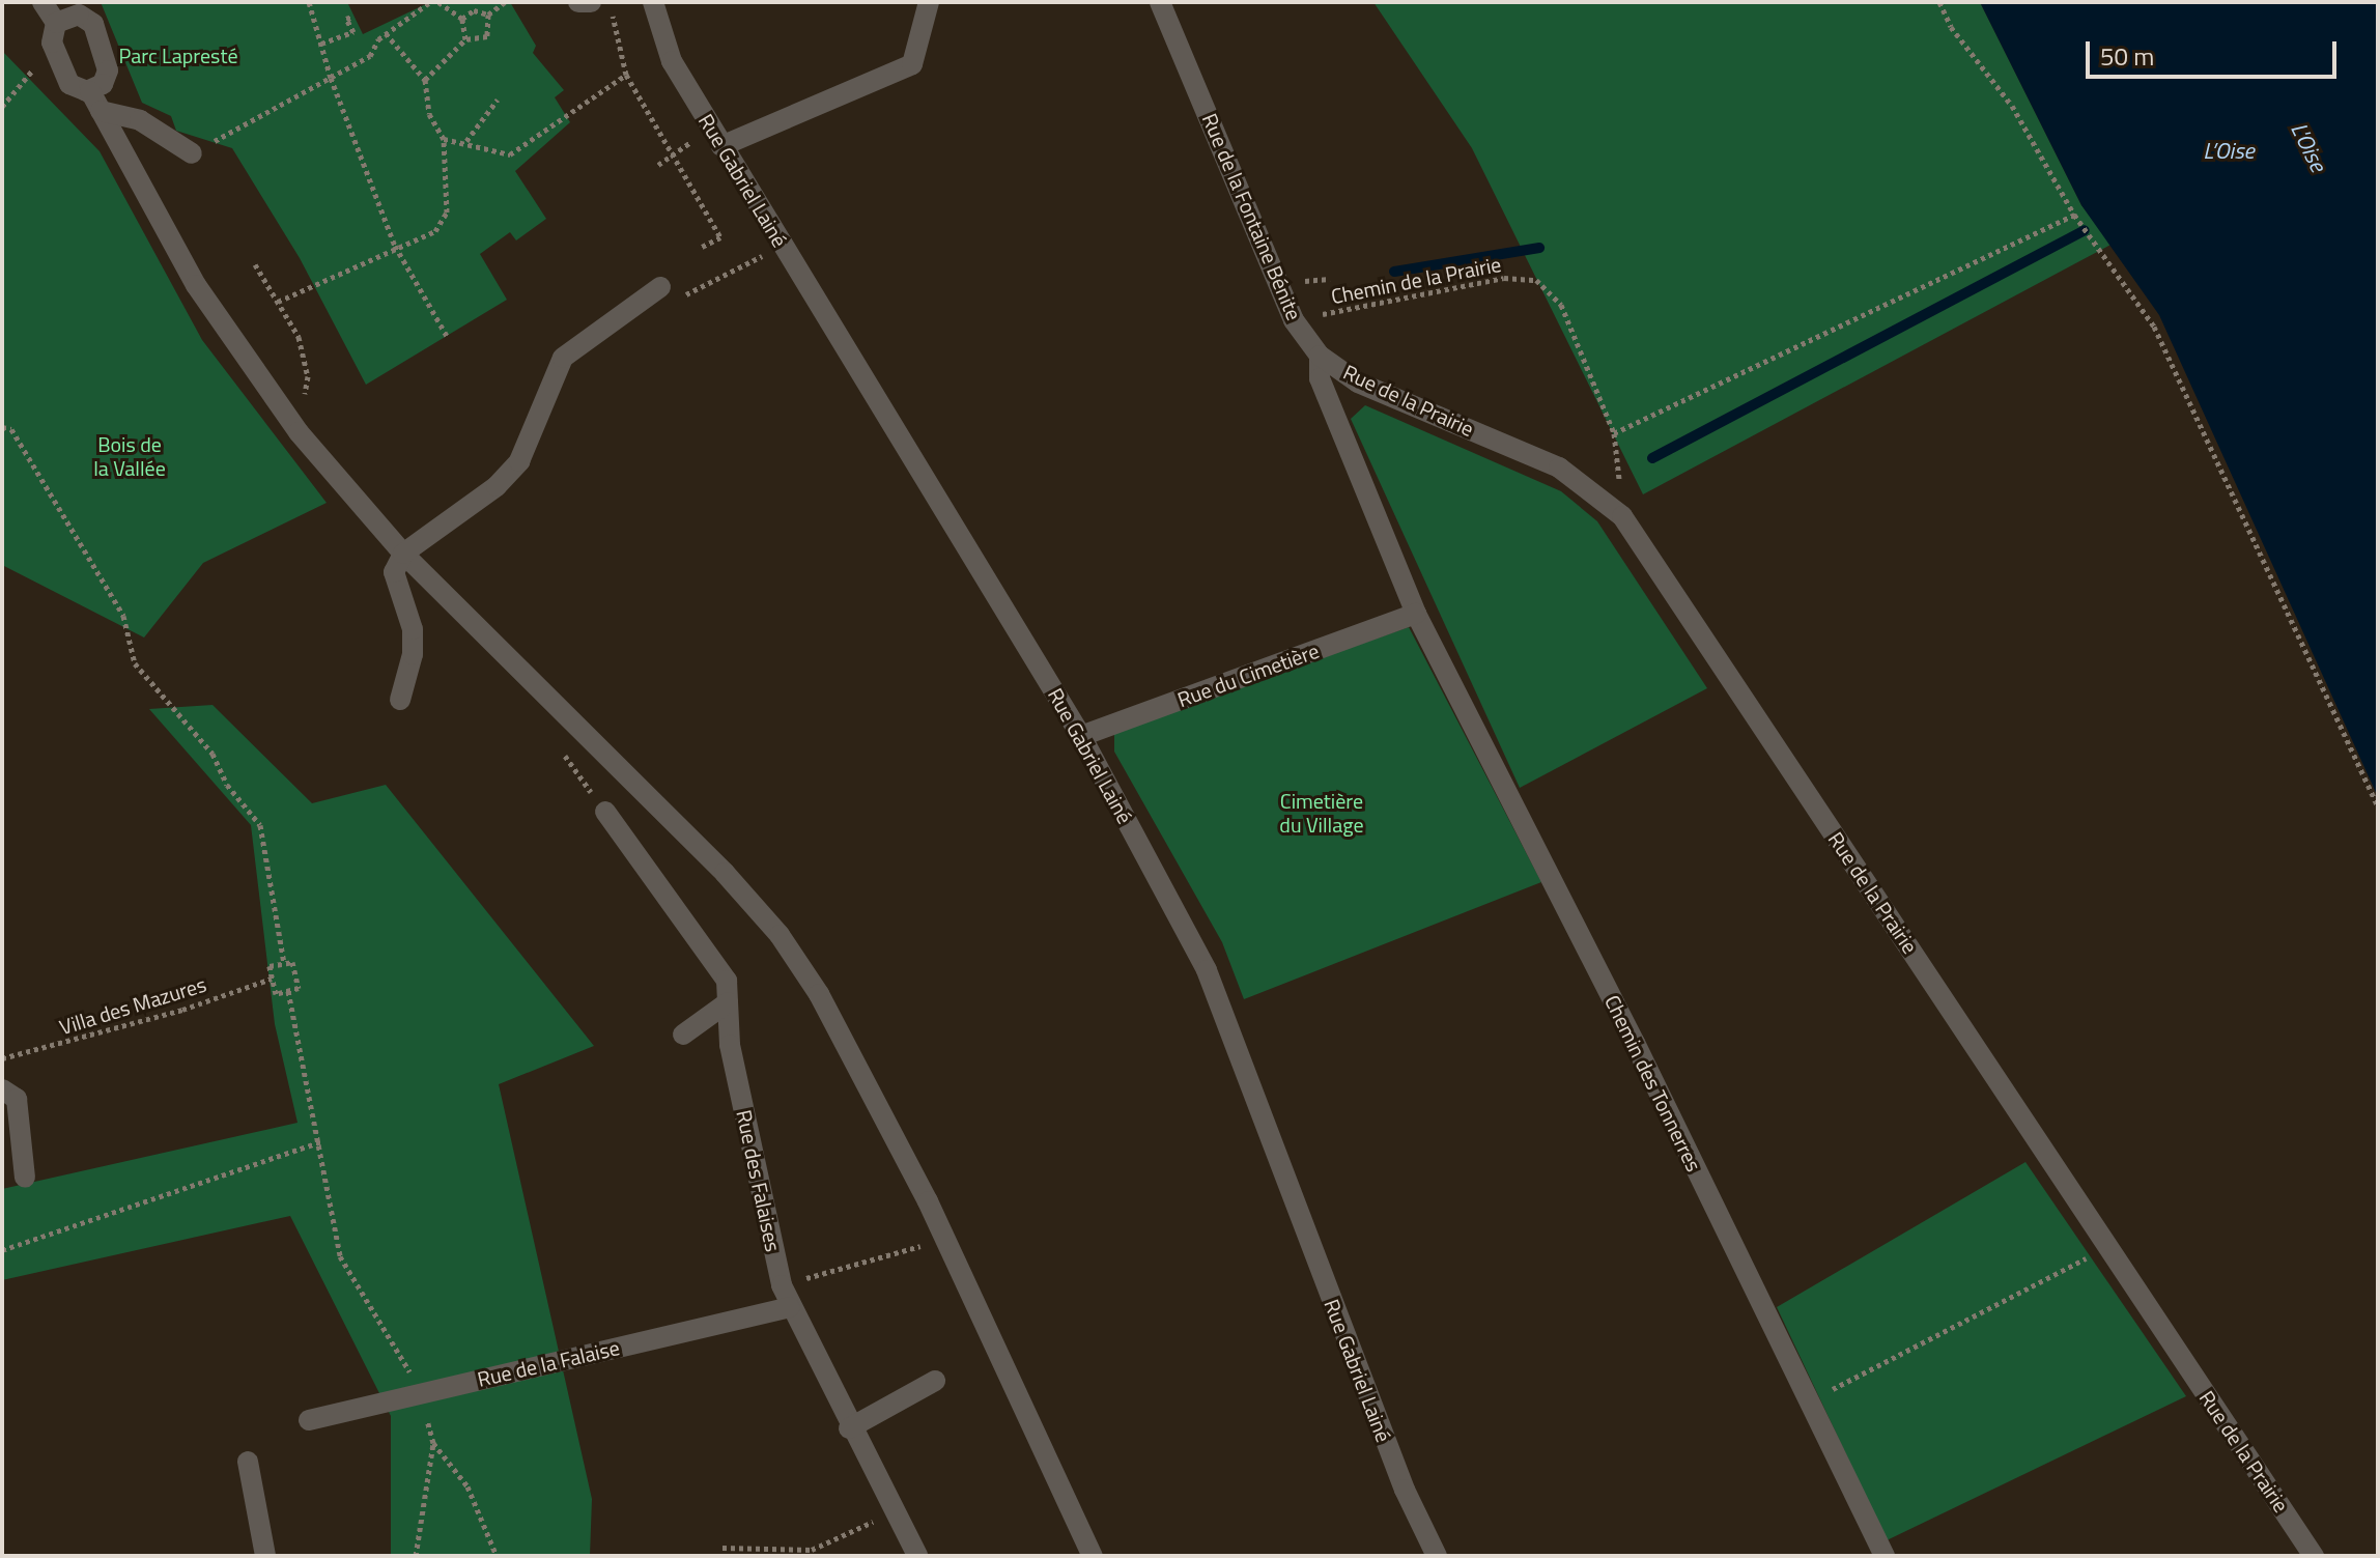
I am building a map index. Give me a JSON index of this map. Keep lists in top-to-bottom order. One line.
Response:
{"streets":{"street":["Rue Gabriel Lainé","Rue de la Fontaine Bénite","Rue de la Prairie","Rue du Cimetière","Chemin des Tonnerres","Rue des Falaises","Rue de la Falaise"],"path":["Chemin de la Prairie","Villa des Mazures"]},"crossings":[["Rue Gabriel Lainé","Rue du Cimetière"],["Rue de la Fontaine Bénite","Chemin de la Prairie"],["Rue de la Fontaine Bénite","Rue de la Prairie"],["Rue de la Fontaine Bénite","Rue du Cimetière"],["Rue de la Fontaine Bénite","Chemin des Tonnerres"],["Chemin de la Prairie","Rue de la Prairie"],["Rue du Cimetière","Chemin des Tonnerres"],["Rue des Falaises","Rue de la Falaise"]],"water":["L'Oise","L’Oise"],"parks":["Parc Lapresté","Bois de la Vallée","Cimetière du Village"],"scale_bar":"50 m"}
